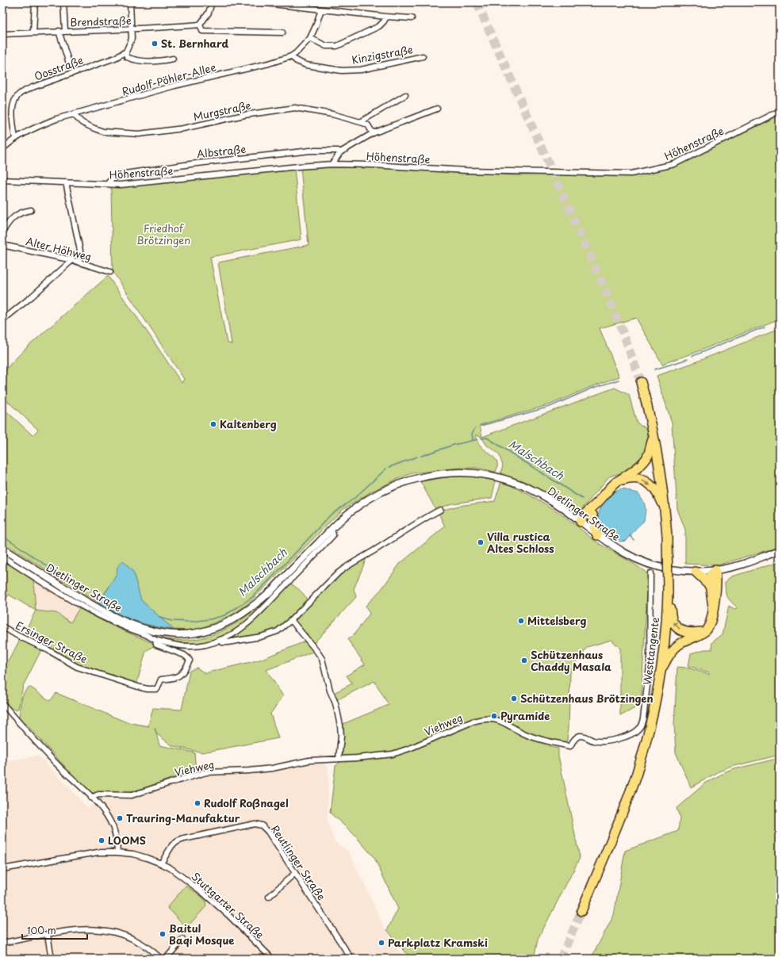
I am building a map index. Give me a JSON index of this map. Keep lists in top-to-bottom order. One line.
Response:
{"streets":{"highway":["Westtangente"],"main road":["Dietlinger Straße"],"street":["Brendstraße","Kinzigstraße","Oosstraße","Rudolf-Pöhler-Allee","Murgstraße","Höhenstraße","Albstraße","Alter Höhweg","Ersinger Straße","Viehweg","Reutlinger Straße","Stuttgarter Straße"]},"crossings":[["Kinzigstraße","Rudolf-Pöhler-Allee"],["Oosstraße","Rudolf-Pöhler-Allee"],["Rudolf-Pöhler-Allee","Murgstraße"],["Höhenstraße","Albstraße"],["Dietlinger Straße","Ersinger Straße"],["Reutlinger Straße","Stuttgarter Straße"]],"water":["Malschbach"],"parks":["Friedhof Brötzingen"],"places":["St. Bernhard","Kaltenberg","Villa rustica Altes Schloss","Mittelsberg","Schützenhaus Chaddy Masala","Schützenhaus Brötzingen","Pyramide","Rudolf Roßnagel","Trauring-Manufaktur","LOOMS","Baitul Baqi Mosque","Parkplatz Kramski"],"scale_bar":"100 m"}
